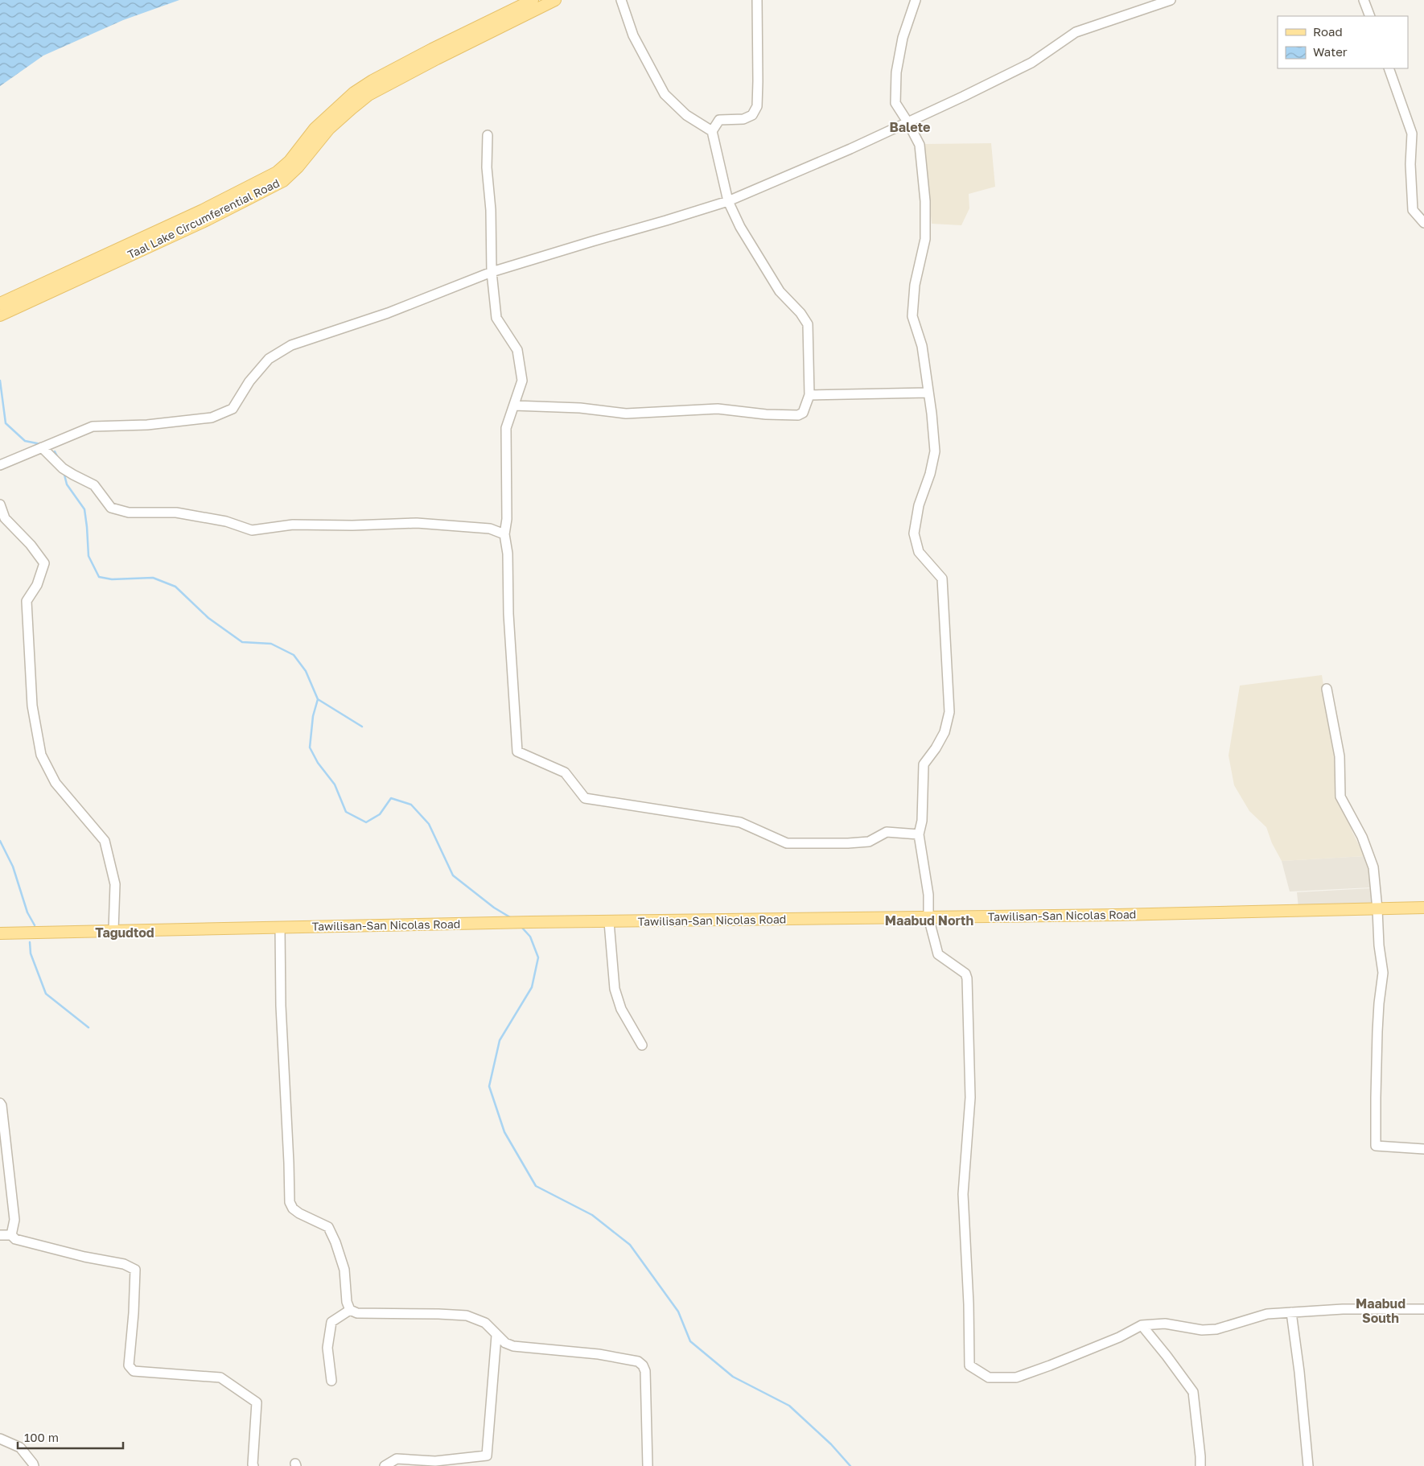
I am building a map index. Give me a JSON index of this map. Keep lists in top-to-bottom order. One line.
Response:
{"streets":{"main road":["Taal Lake Circumferential Road","Tawilisan-San Nicolas Road"]},"districts":["Balete","Maabud North","Tagudtod","Maabud South"],"legend":["Road","Water"],"scale_bar":"100 m"}
